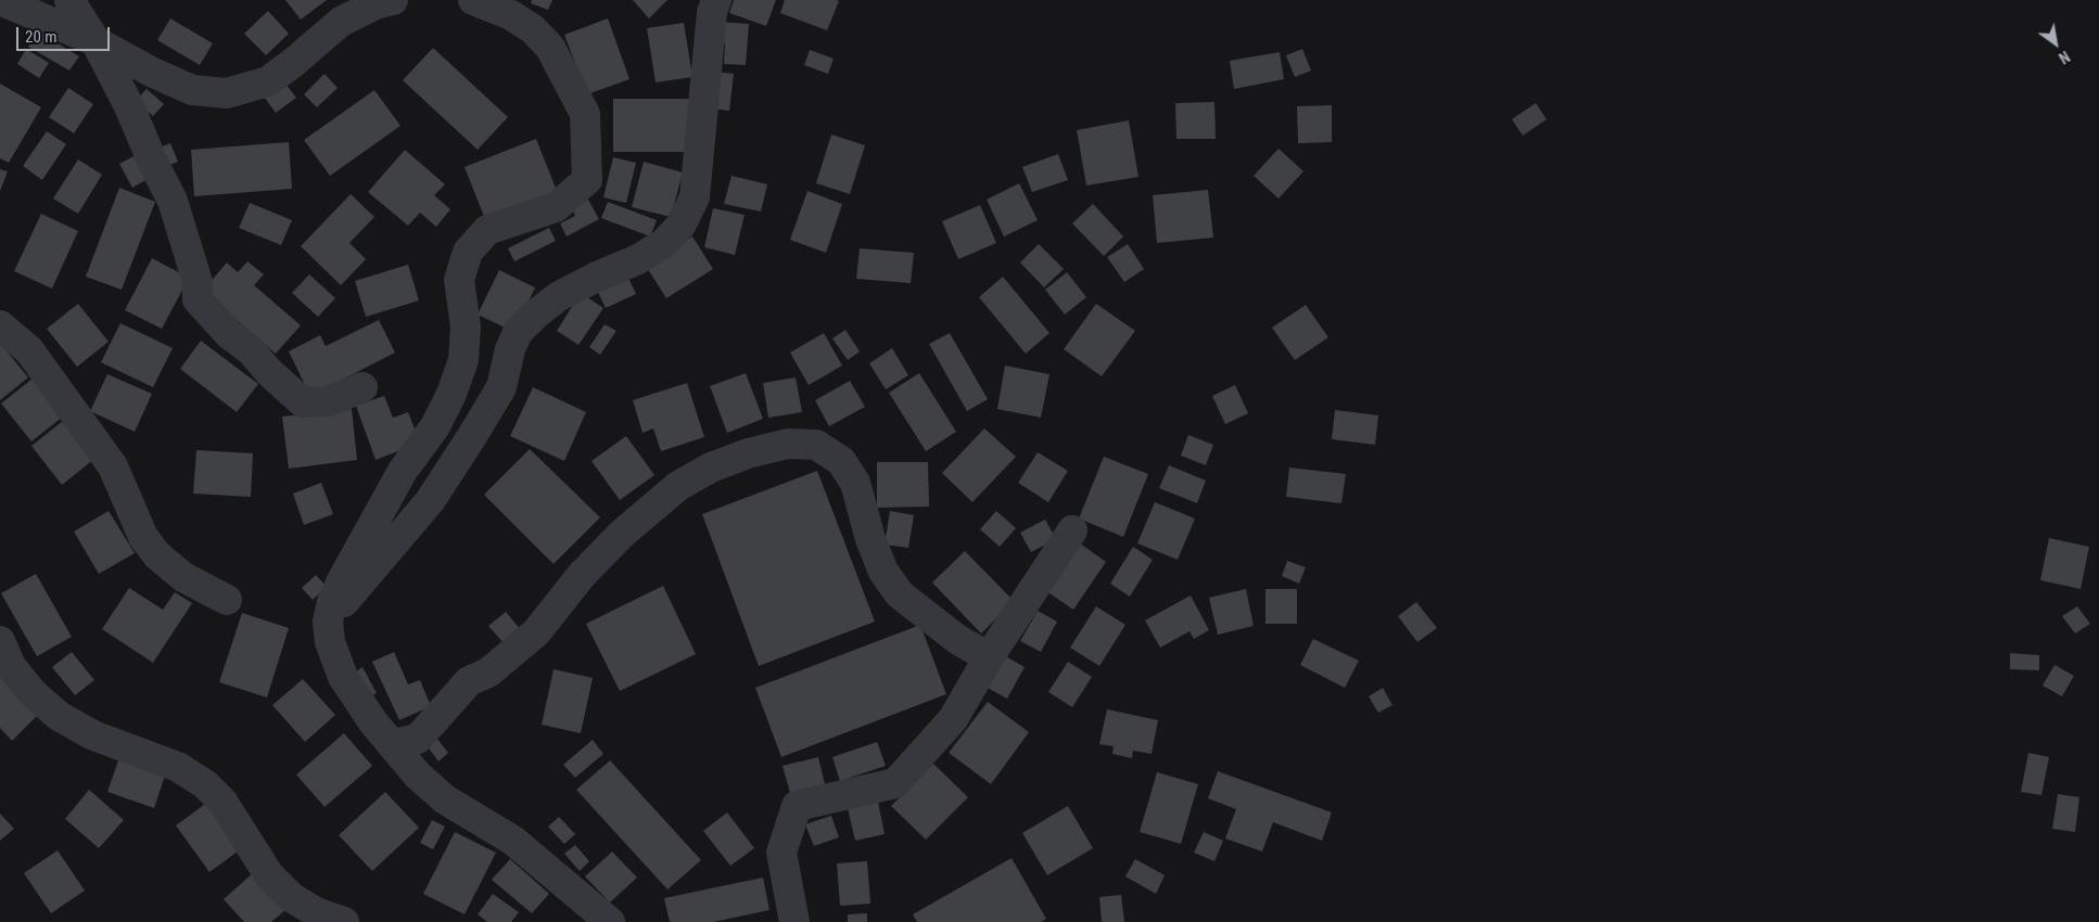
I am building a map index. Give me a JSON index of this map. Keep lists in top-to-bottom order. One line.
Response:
{"scale_bar":"20 m","north":"bottom right"}
